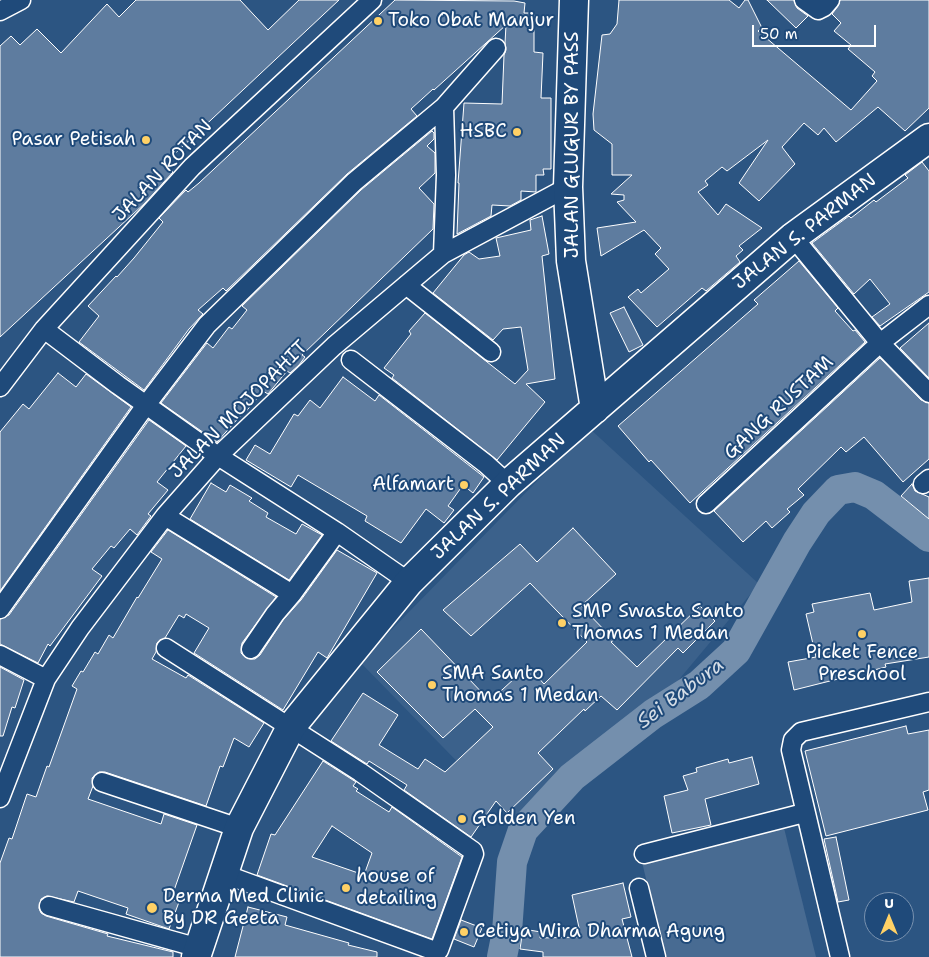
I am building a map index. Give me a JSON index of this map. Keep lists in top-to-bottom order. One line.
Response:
{"streets":{"main road":["JALAN GLUGUR BY PASS","JALAN S. PARMAN"],"street":["JALAN ROTAN","GANG RUSTAM","JALAN MOJOPAHIT"]},"crossings":[["JALAN GLUGUR BY PASS","JALAN S. PARMAN"],["JALAN GLUGUR BY PASS","JALAN MOJOPAHIT"]],"water":["Sei Babura"],"places":["Toko Obat Manjur","HSBC","Pasar Petisah","Alfamart","SMP Swasta Santo Thomas 1 Medan","Picket Fence Preschool","SMA Santo Thomas 1 Medan","Golden Yen","house of detailing","Derma Med Clinic By DR Geeta","Cetiya Wira Dharma Agung"],"scale_bar":"50 m","north":"top"}
